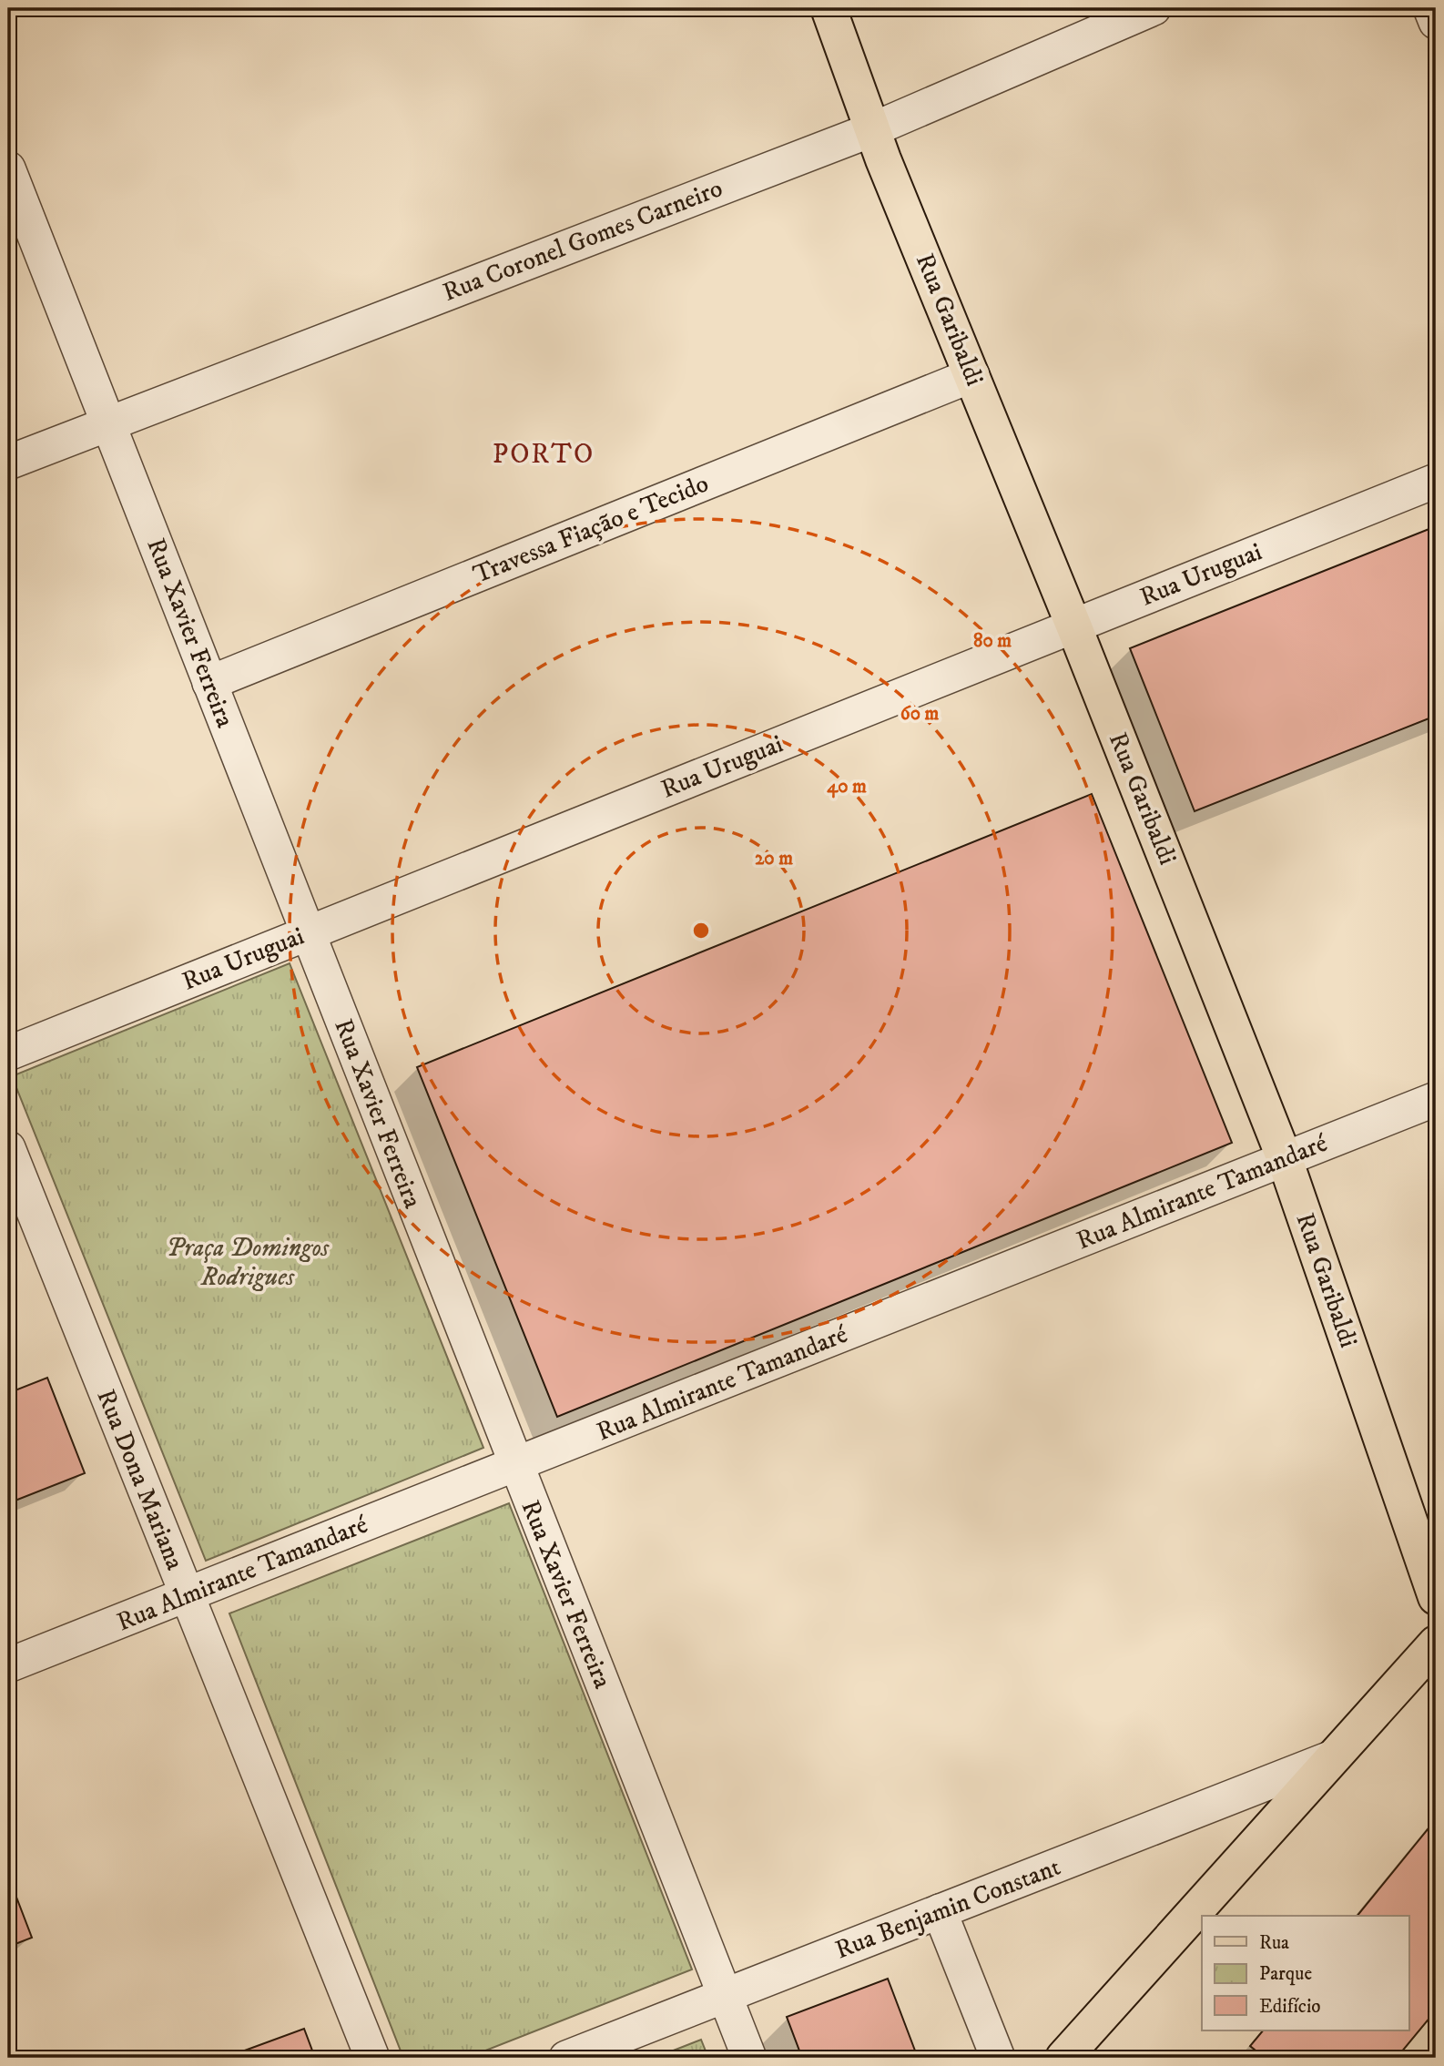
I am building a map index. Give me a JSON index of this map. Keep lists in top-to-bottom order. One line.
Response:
{"streets":{"main road":["Rua Garibaldi"],"street":["Rua Coronel Gomes Carneiro","Travessa Fiação e Tecido","Rua Uruguai","Rua Xavier Ferreira","Rua Almirante Tamandaré","Rua Dona Mariana","Rua Benjamin Constant"]},"crossings":[["Rua Coronel Gomes Carneiro","Rua Garibaldi"],["Rua Coronel Gomes Carneiro","Rua Xavier Ferreira"],["Rua Garibaldi","Travessa Fiação e Tecido"],["Rua Garibaldi","Rua Uruguai"],["Rua Garibaldi","Rua Almirante Tamandaré"],["Travessa Fiação e Tecido","Rua Xavier Ferreira"],["Rua Uruguai","Rua Xavier Ferreira"],["Rua Xavier Ferreira","Rua Almirante Tamandaré"],["Rua Xavier Ferreira","Rua Benjamin Constant"],["Rua Almirante Tamandaré","Rua Dona Mariana"]],"districts":["PORTO"],"parks":["Praça Domingos Rodrigues"],"legend":["Rua","Parque","Edifício"],"rings":["80 m","60 m","40 m","20 m"]}
